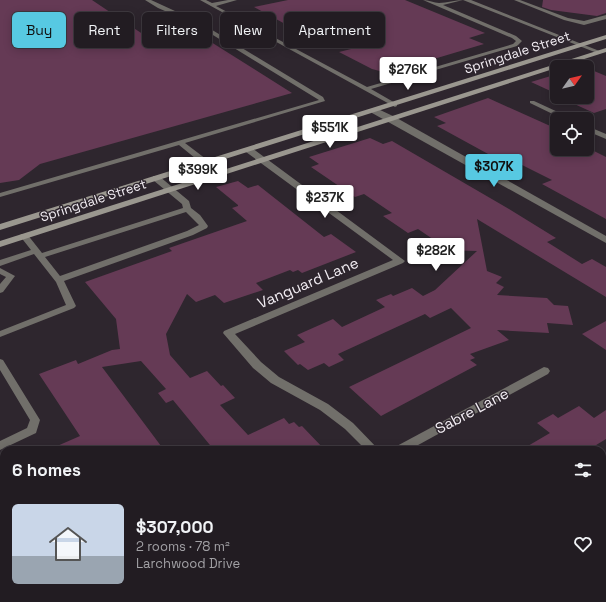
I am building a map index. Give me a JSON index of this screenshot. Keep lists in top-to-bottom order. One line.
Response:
{"streets":{"main road":["Springdale Street"],"street":["Vanguard Lane","Sabre Lane"]},"crossings":[["Springdale Street","Vanguard Lane"]],"north":"top right","page":{"chip":["Buy","Rent","Filters","New","Apartment"],"price":["$276K","$551K","$307K","$399K","$237K","$282K"],"heading":"6 homes","list":[{"name":"$307,000","note":"2 rooms · 78 m² · Larchwood Drive"}]}}
